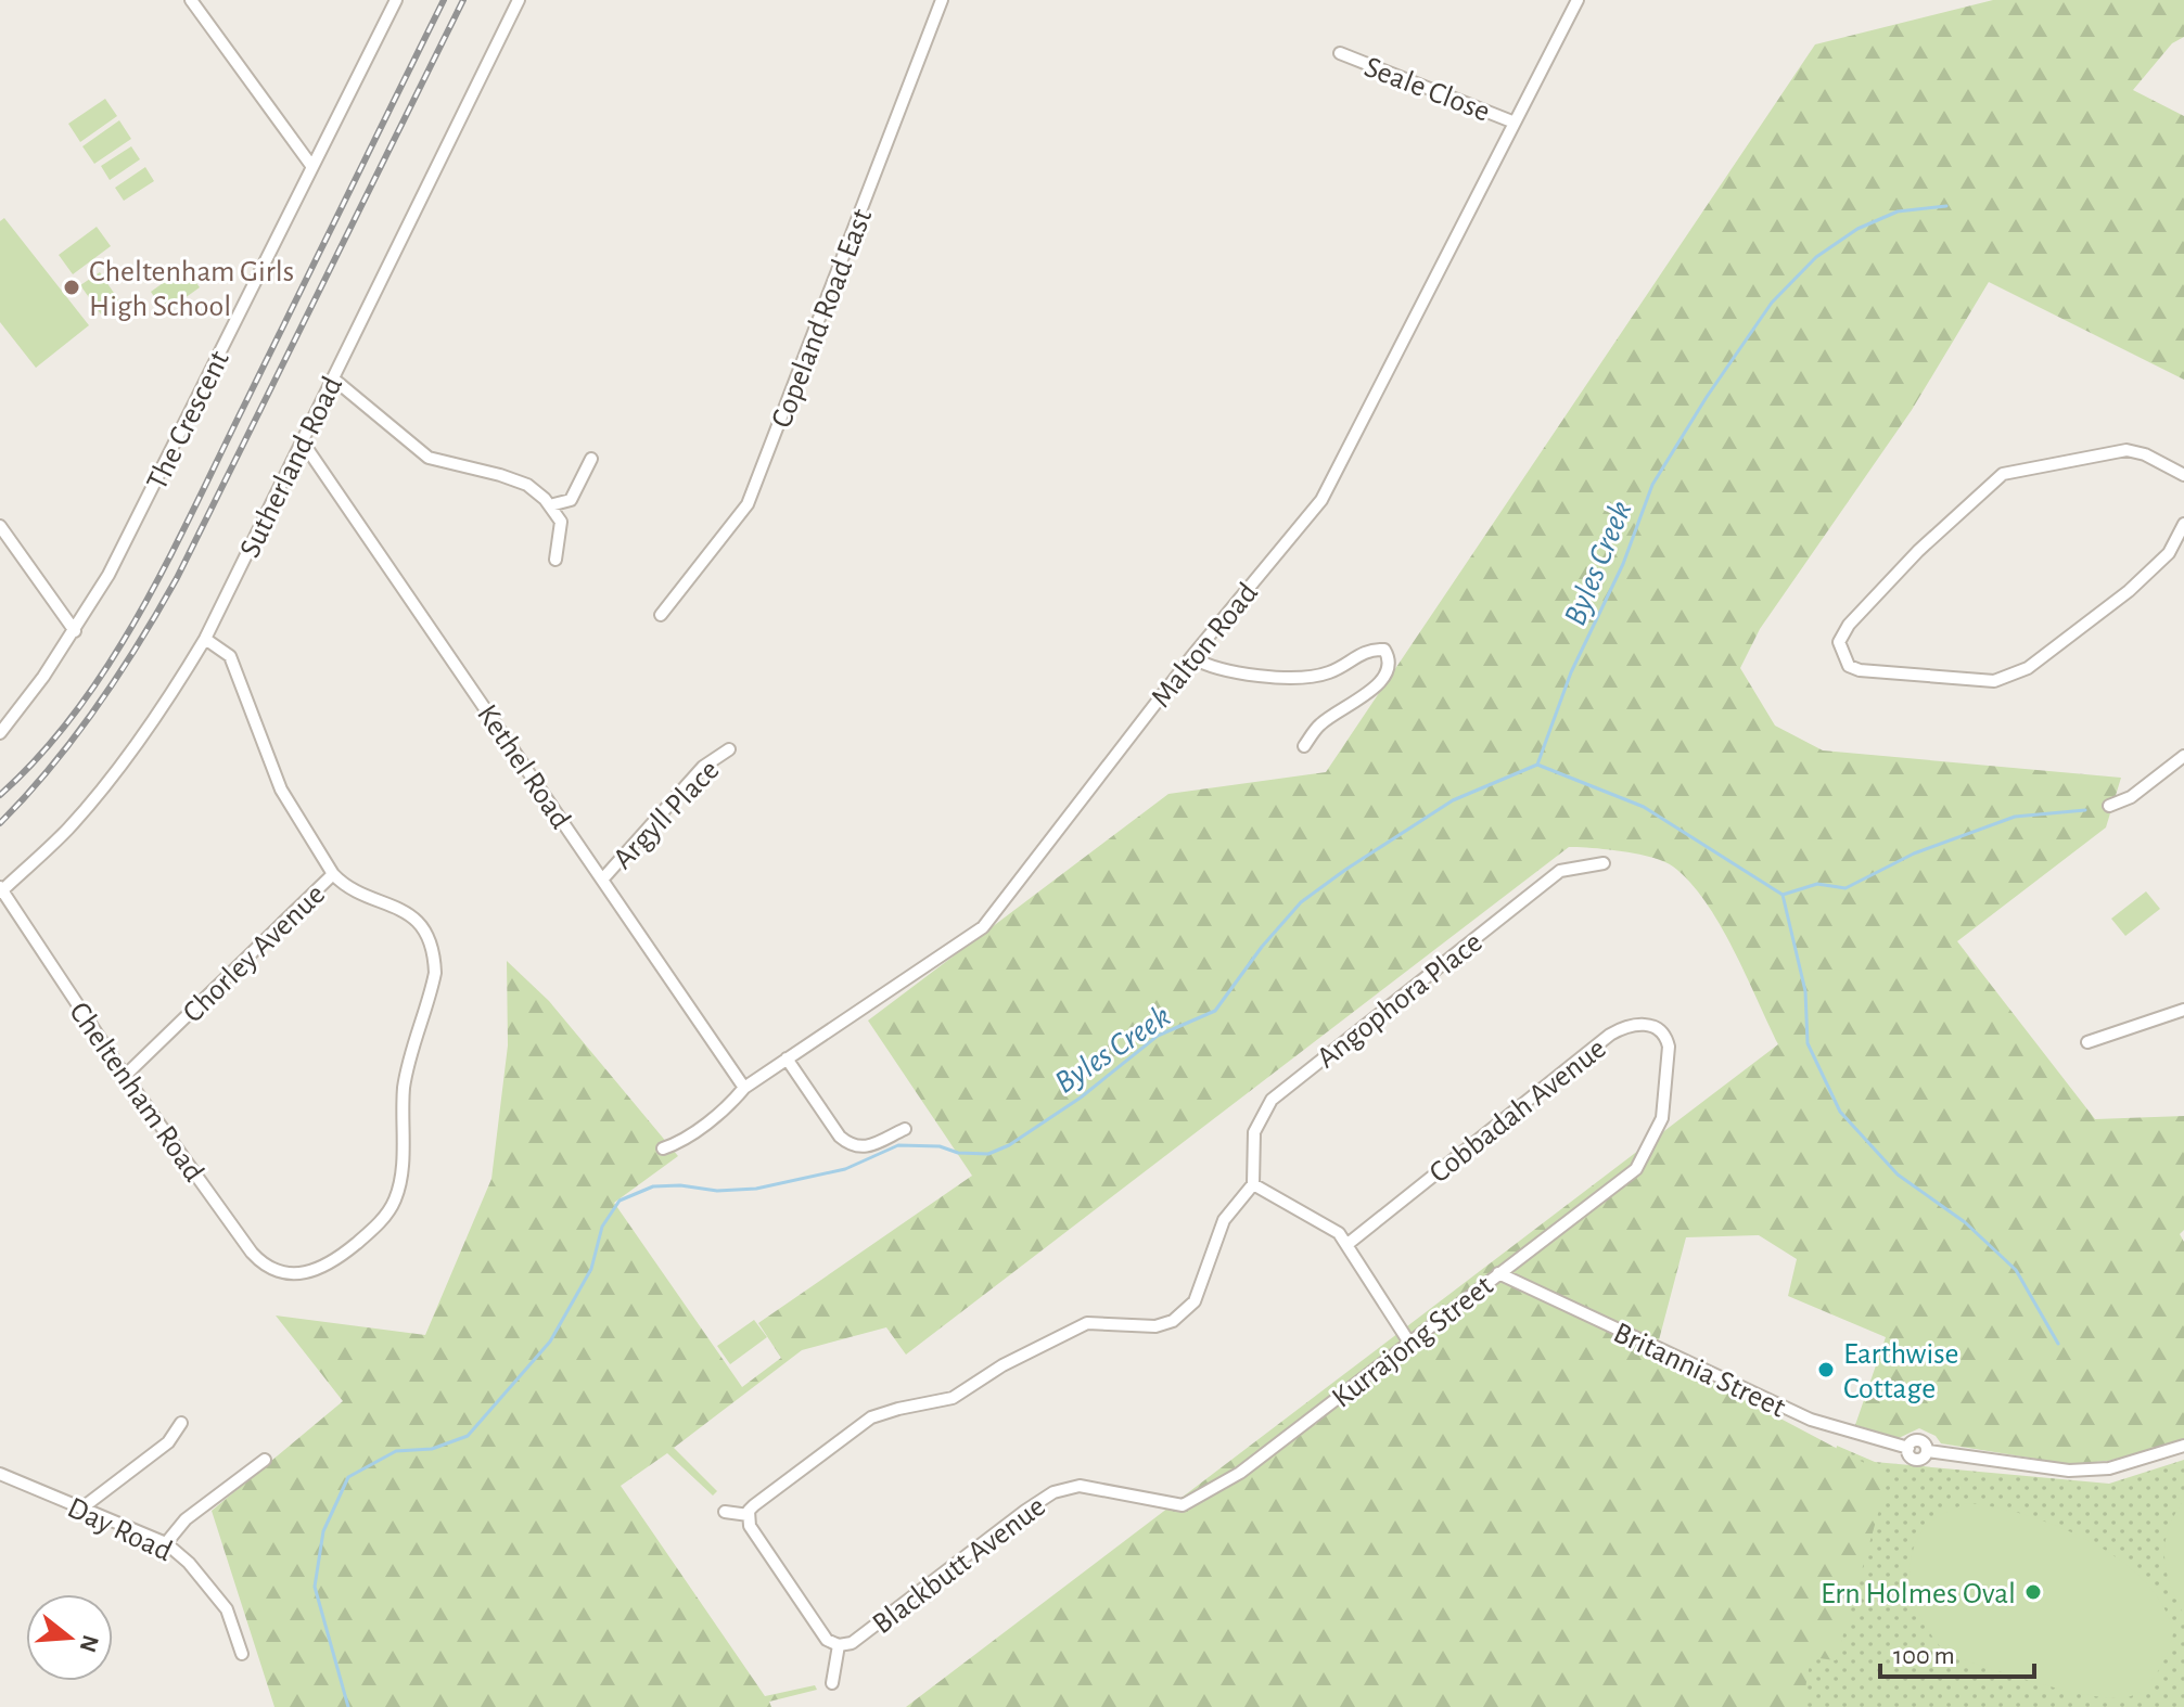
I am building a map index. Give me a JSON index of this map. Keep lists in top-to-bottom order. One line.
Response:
{"streets":{"street":["Seale Close","Copeland Road East","The Crescent","Sutherland Road","Malton Road","Kethel Road","Argyll Place","Chorley Avenue","Angophora Place","Cheltenham Road","Cobbadah Avenue","Kurrajong Street","Britannia Street","Day Road","Blackbutt Avenue"]},"crossings":[["Seale Close","Malton Road"],["Sutherland Road","Kethel Road"],["Sutherland Road","Chorley Avenue"],["Sutherland Road","Cheltenham Road"],["Malton Road","Kethel Road"],["Kethel Road","Argyll Place"],["Chorley Avenue","Cheltenham Road"],["Cobbadah Avenue","Kurrajong Street"],["Kurrajong Street","Britannia Street"],["Kurrajong Street","Blackbutt Avenue"]],"water":["Byles Creek"],"places":["Cheltenham Girls High School","Earthwise Cottage","Ern Holmes Oval"],"scale_bar":"100 m","north":"right"}
